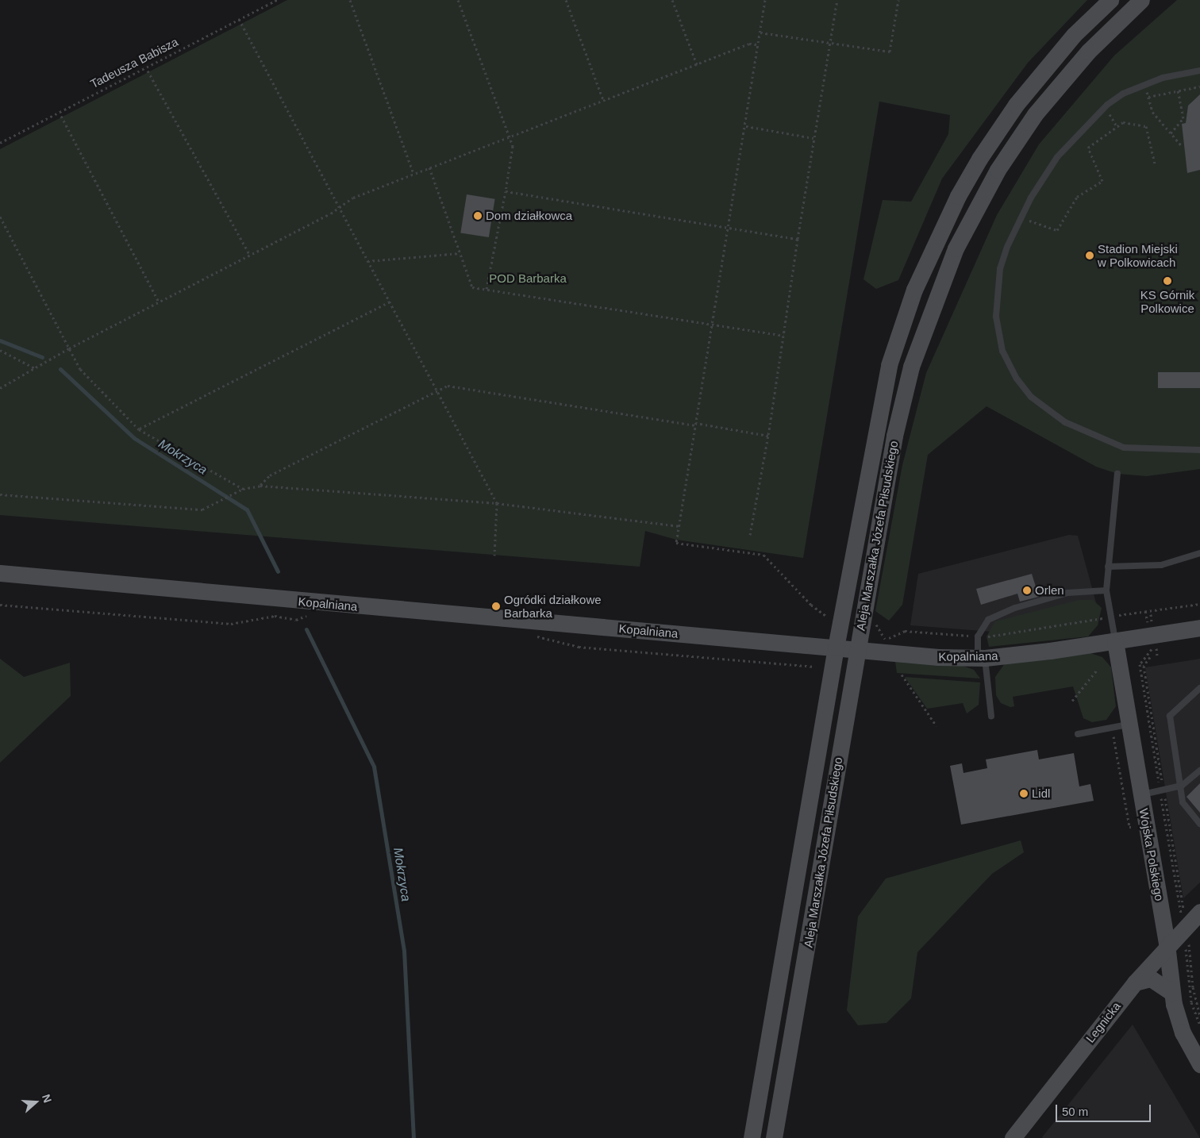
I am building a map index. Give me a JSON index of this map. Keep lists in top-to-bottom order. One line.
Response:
{"streets":{"main road":["Aleja Marszałka Józefa Piłsudskiego","Kopalniana","Wojska Polskiego","Legnicka"],"path":["Tadeusza Babisza"]},"crossings":[["Aleja Marszałka Józefa Piłsudskiego","Kopalniana"],["Kopalniana","Wojska Polskiego"],["Wojska Polskiego","Legnicka"]],"water":["Mokrzyca"],"parks":["POD Barbarka"],"places":["Dom działkowca","Stadion Miejski w Polkowicach","KS Górnik Polkowice","Orlen","Ogródki działkowe Barbarka","Lidl"],"scale_bar":"50 m","north":"right"}
